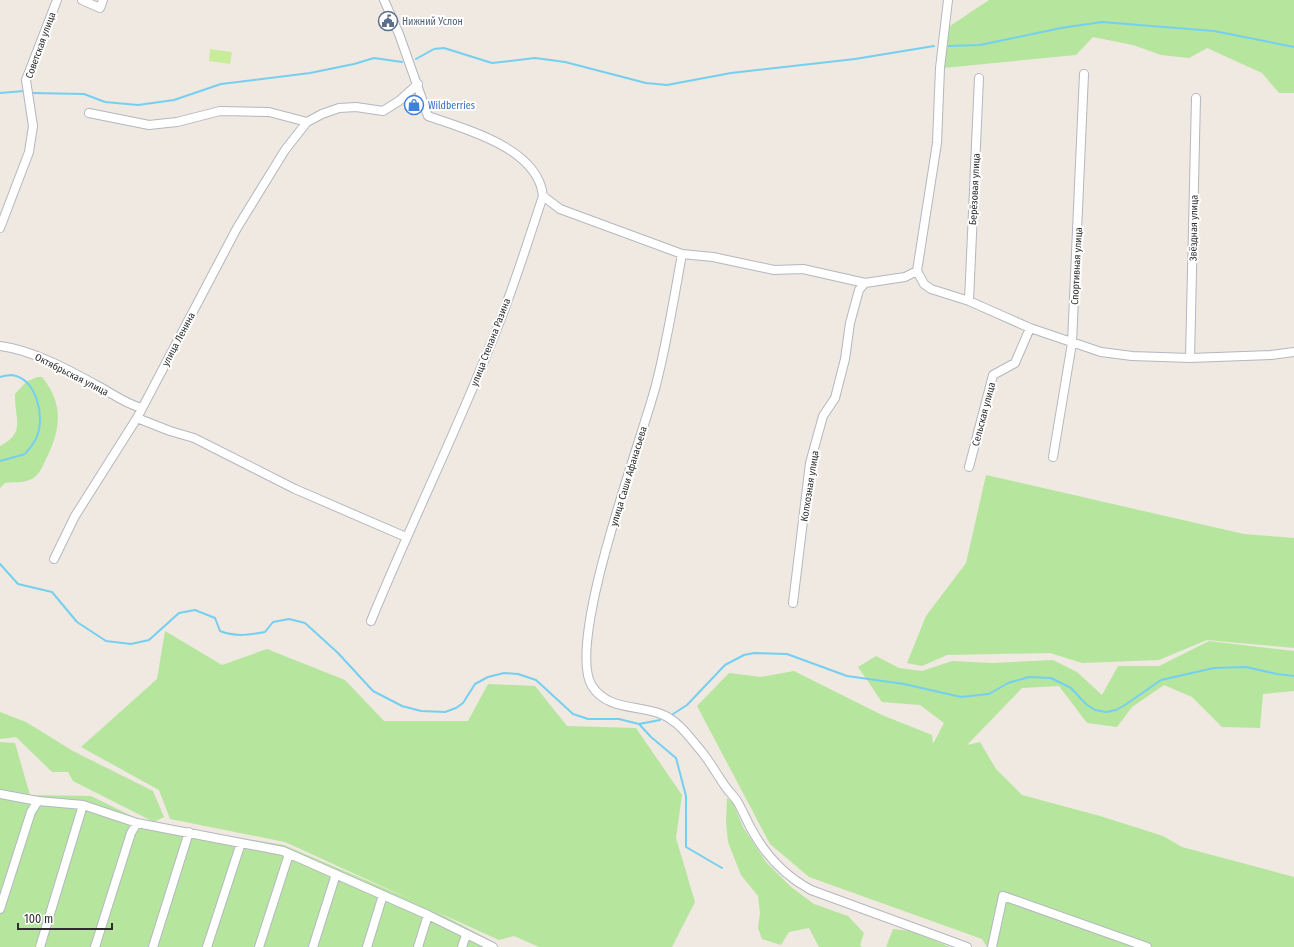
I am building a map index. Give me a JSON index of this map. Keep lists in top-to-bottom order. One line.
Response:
{"streets":{"street":["Советская улица","Берёзовая улица","Звёздная улица","Спортивная улица","улица Ленина","улица Степана Разина","Октябрьская улица","Сельская улица","улица Саши Афанасьева","Колхозная улица"]},"crossings":[["улица Ленина","Октябрьская улица"]],"places":{"public building":["Нижний Услон"],"shop":["Wildberries"]},"scale_bar":"100 m"}
